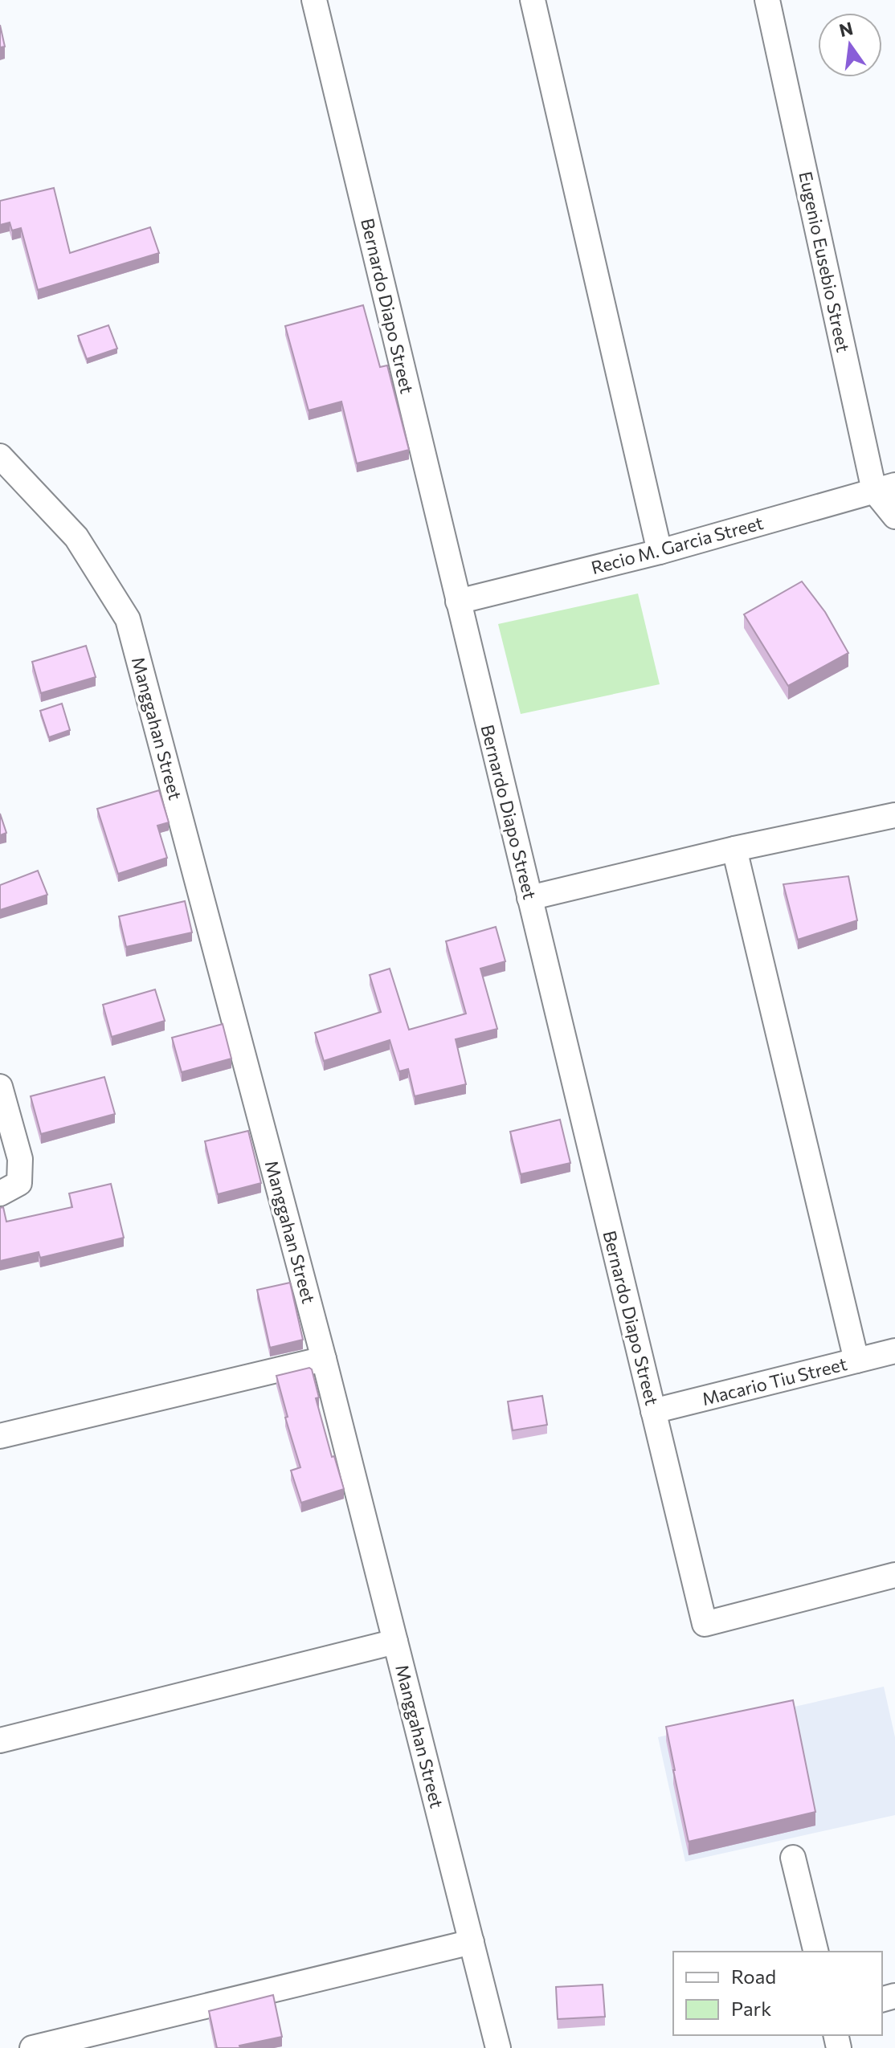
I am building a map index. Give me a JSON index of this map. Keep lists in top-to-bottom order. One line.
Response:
{"streets":{"street":["Eugenio Eusebio Street","Bernardo Diapo Street","Recio M. Garcia Street","Manggahan Street","Macario Tiu Street"]},"crossings":[["Eugenio Eusebio Street","Recio M. Garcia Street"],["Bernardo Diapo Street","Recio M. Garcia Street"],["Bernardo Diapo Street","Macario Tiu Street"]],"legend":["Road","Park"],"north":"top"}
